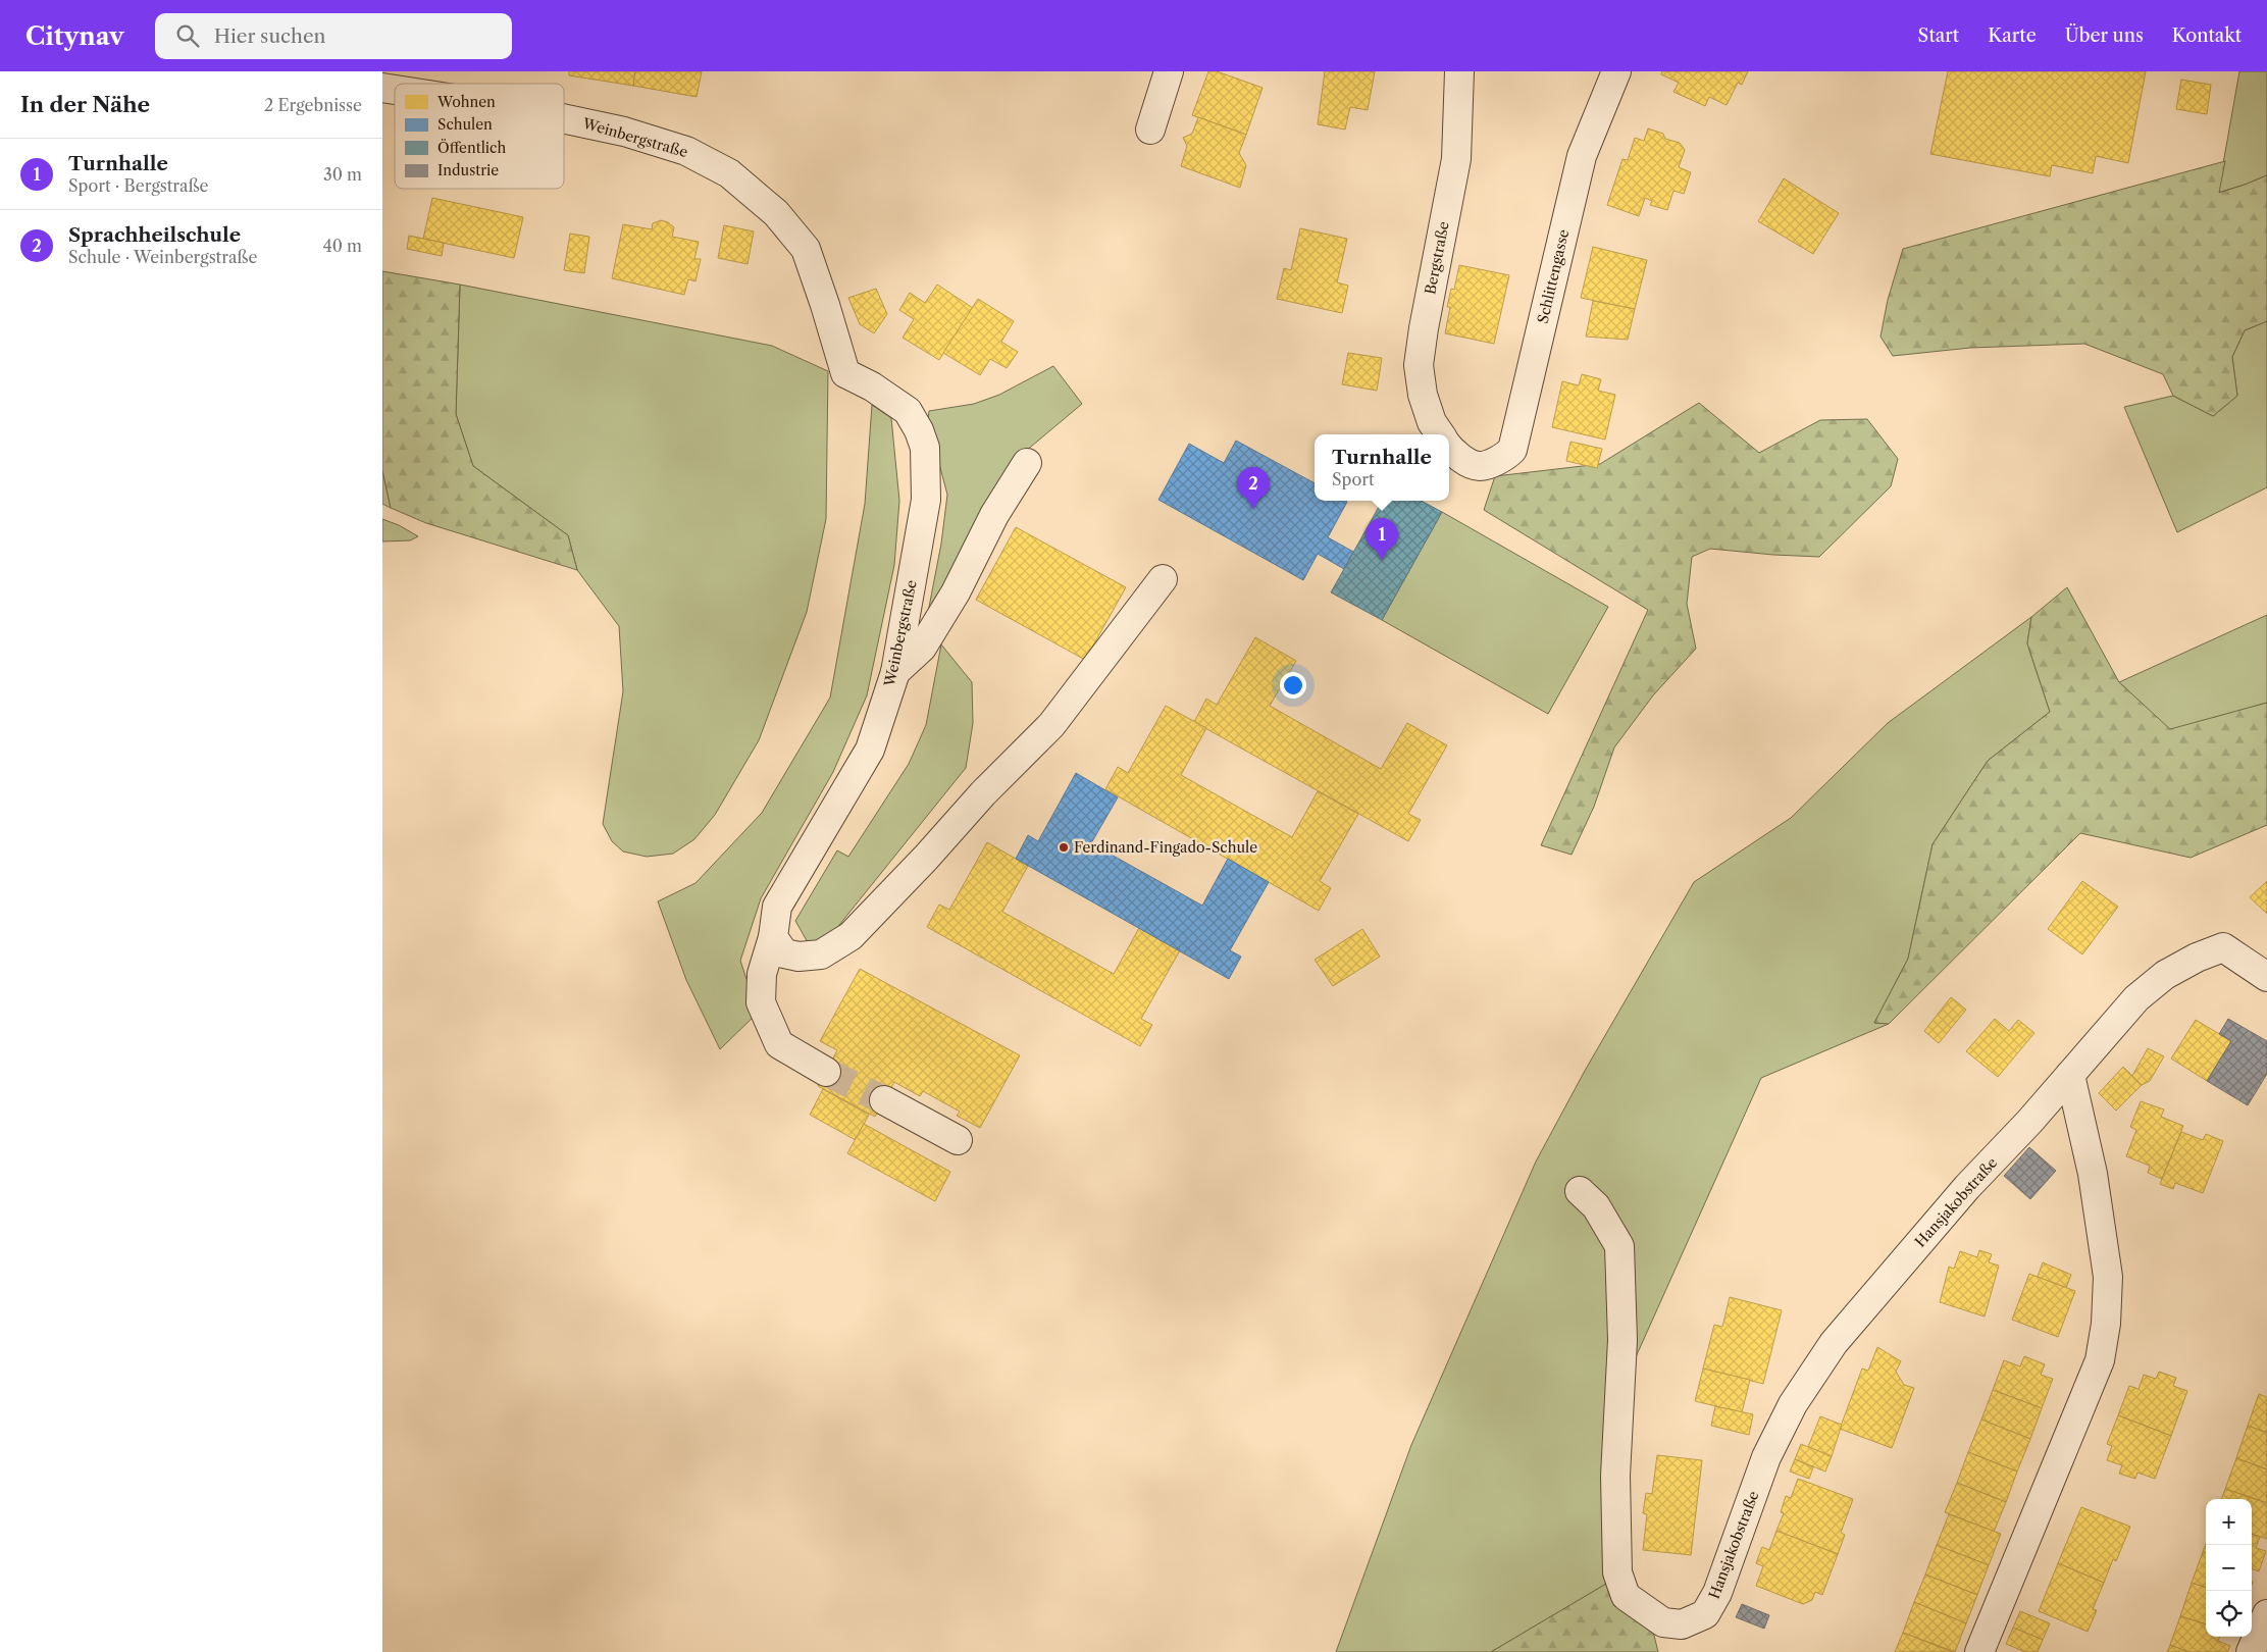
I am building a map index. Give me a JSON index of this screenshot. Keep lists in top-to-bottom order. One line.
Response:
{"streets":{"street":["Weinbergstraße","Bergstraße","Schlittengasse","Hansjakobstraße"]},"places":["Ferdinand-Fingado-Schule"],"legend":["Wohnen","Schulen","Öffentlich","Industrie"],"page":{"header":"Citynav","search":"Hier suchen","nav":["Start","Karte","Über uns","Kontakt"],"heading":["In der Nähe","2 Ergebnisse"],"list":[{"mark":"1","name":"Turnhalle","note":"Sport · Bergstraße","value":"30 m"},{"mark":"2","name":"Sprachheilschule","note":"Schule · Weinbergstraße","value":"40 m"}],"popup":["Turnhalle","Sport"],"pins":["2","1"],"map_buttons":["+","−"]}}
